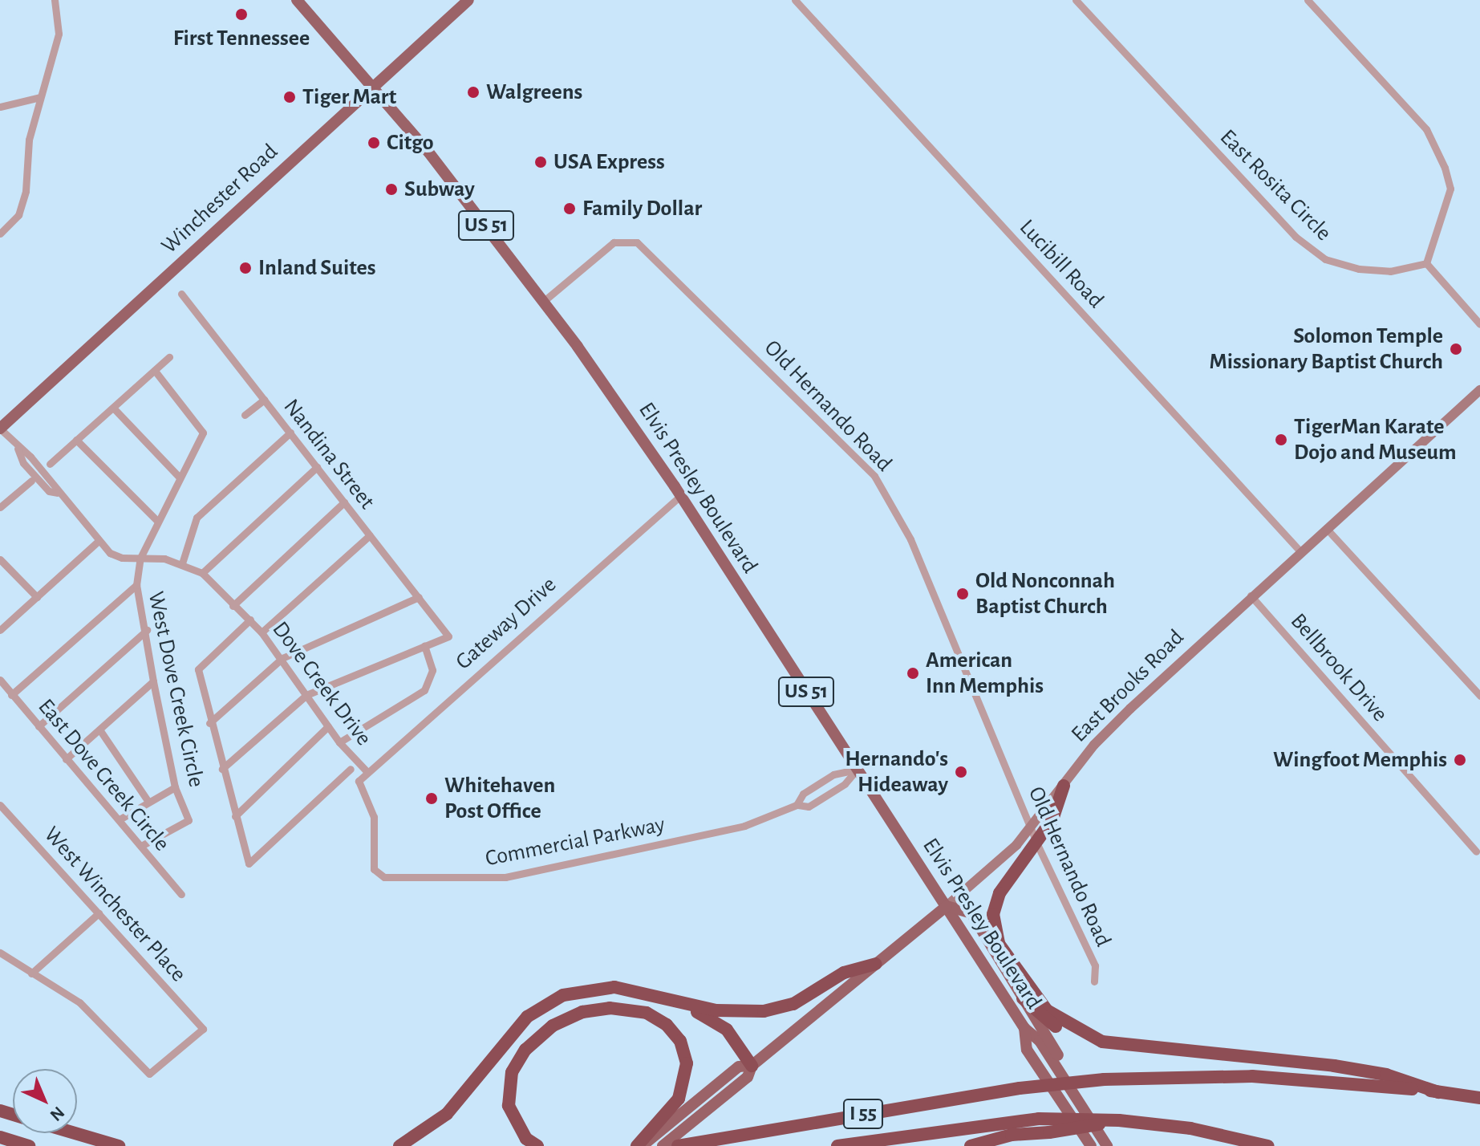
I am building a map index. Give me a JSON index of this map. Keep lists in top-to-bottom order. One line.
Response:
{"streets":{"highway":["I 55"],"main road":["Winchester Road","US 51","Elvis Presley Boulevard","East Brooks Road"],"street":["East Rosita Circle","Lucibill Road","Old Hernando Road","Nandina Street","Gateway Drive","Bellbrook Drive","Dove Creek Drive","West Dove Creek Circle","East Dove Creek Circle","Commercial Parkway","West Winchester Place"]},"crossings":[["Winchester Road","Elvis Presley Boulevard"],["Lucibill Road","East Brooks Road"],["Old Hernando Road","Elvis Presley Boulevard"],["Old Hernando Road","East Brooks Road"],["Elvis Presley Boulevard","Gateway Drive"],["Elvis Presley Boulevard","East Brooks Road"],["Elvis Presley Boulevard","Commercial Parkway"],["Gateway Drive","Dove Creek Drive"],["Gateway Drive","Commercial Parkway"],["Bellbrook Drive","East Brooks Road"],["Dove Creek Drive","West Dove Creek Circle"],["West Dove Creek Circle","East Dove Creek Circle"]],"places":["First Tennessee","Walgreens","Tiger Mart","Citgo","USA Express","Subway","Family Dollar","Inland Suites","Solomon Temple Missionary Baptist Church","TigerMan Karate Dojo and Museum","Old Nonconnah Baptist Church","American Inn Memphis","Wingfoot Memphis","Hernando's Hideaway","Whitehaven Post Office"],"north":"bottom right"}
